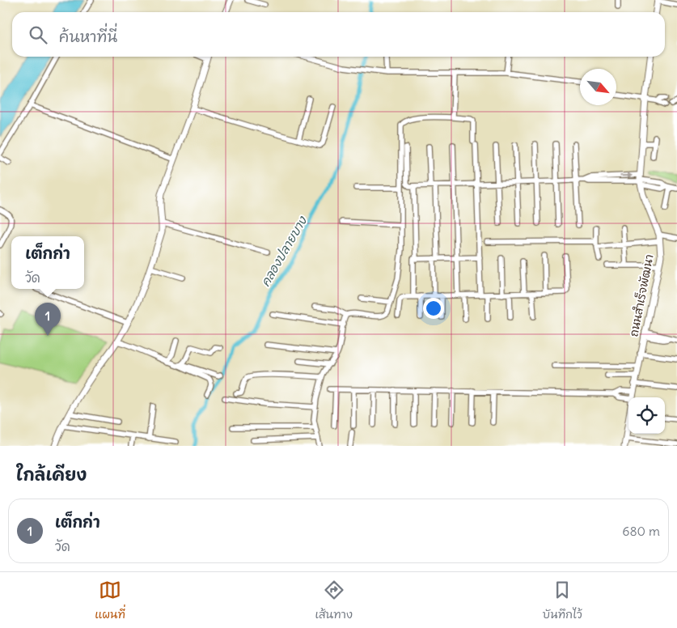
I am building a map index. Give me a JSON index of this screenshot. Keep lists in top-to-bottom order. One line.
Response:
{"streets":{"street":["ถนนสำเร็จพัฒนา"]},"water":["คลองปลายบาง"],"north":"bottom right","page":{"search":"ค้นหาที่นี่","popup":["เต็กก่า","วัด"],"pins":"1","heading":"ใกล้เคียง","list":[{"mark":"1","name":"เต็กก่า","note":"วัด","value":"680 m"}],"nav":["แผนที่","เส้นทาง","บันทึกไว้"]}}
